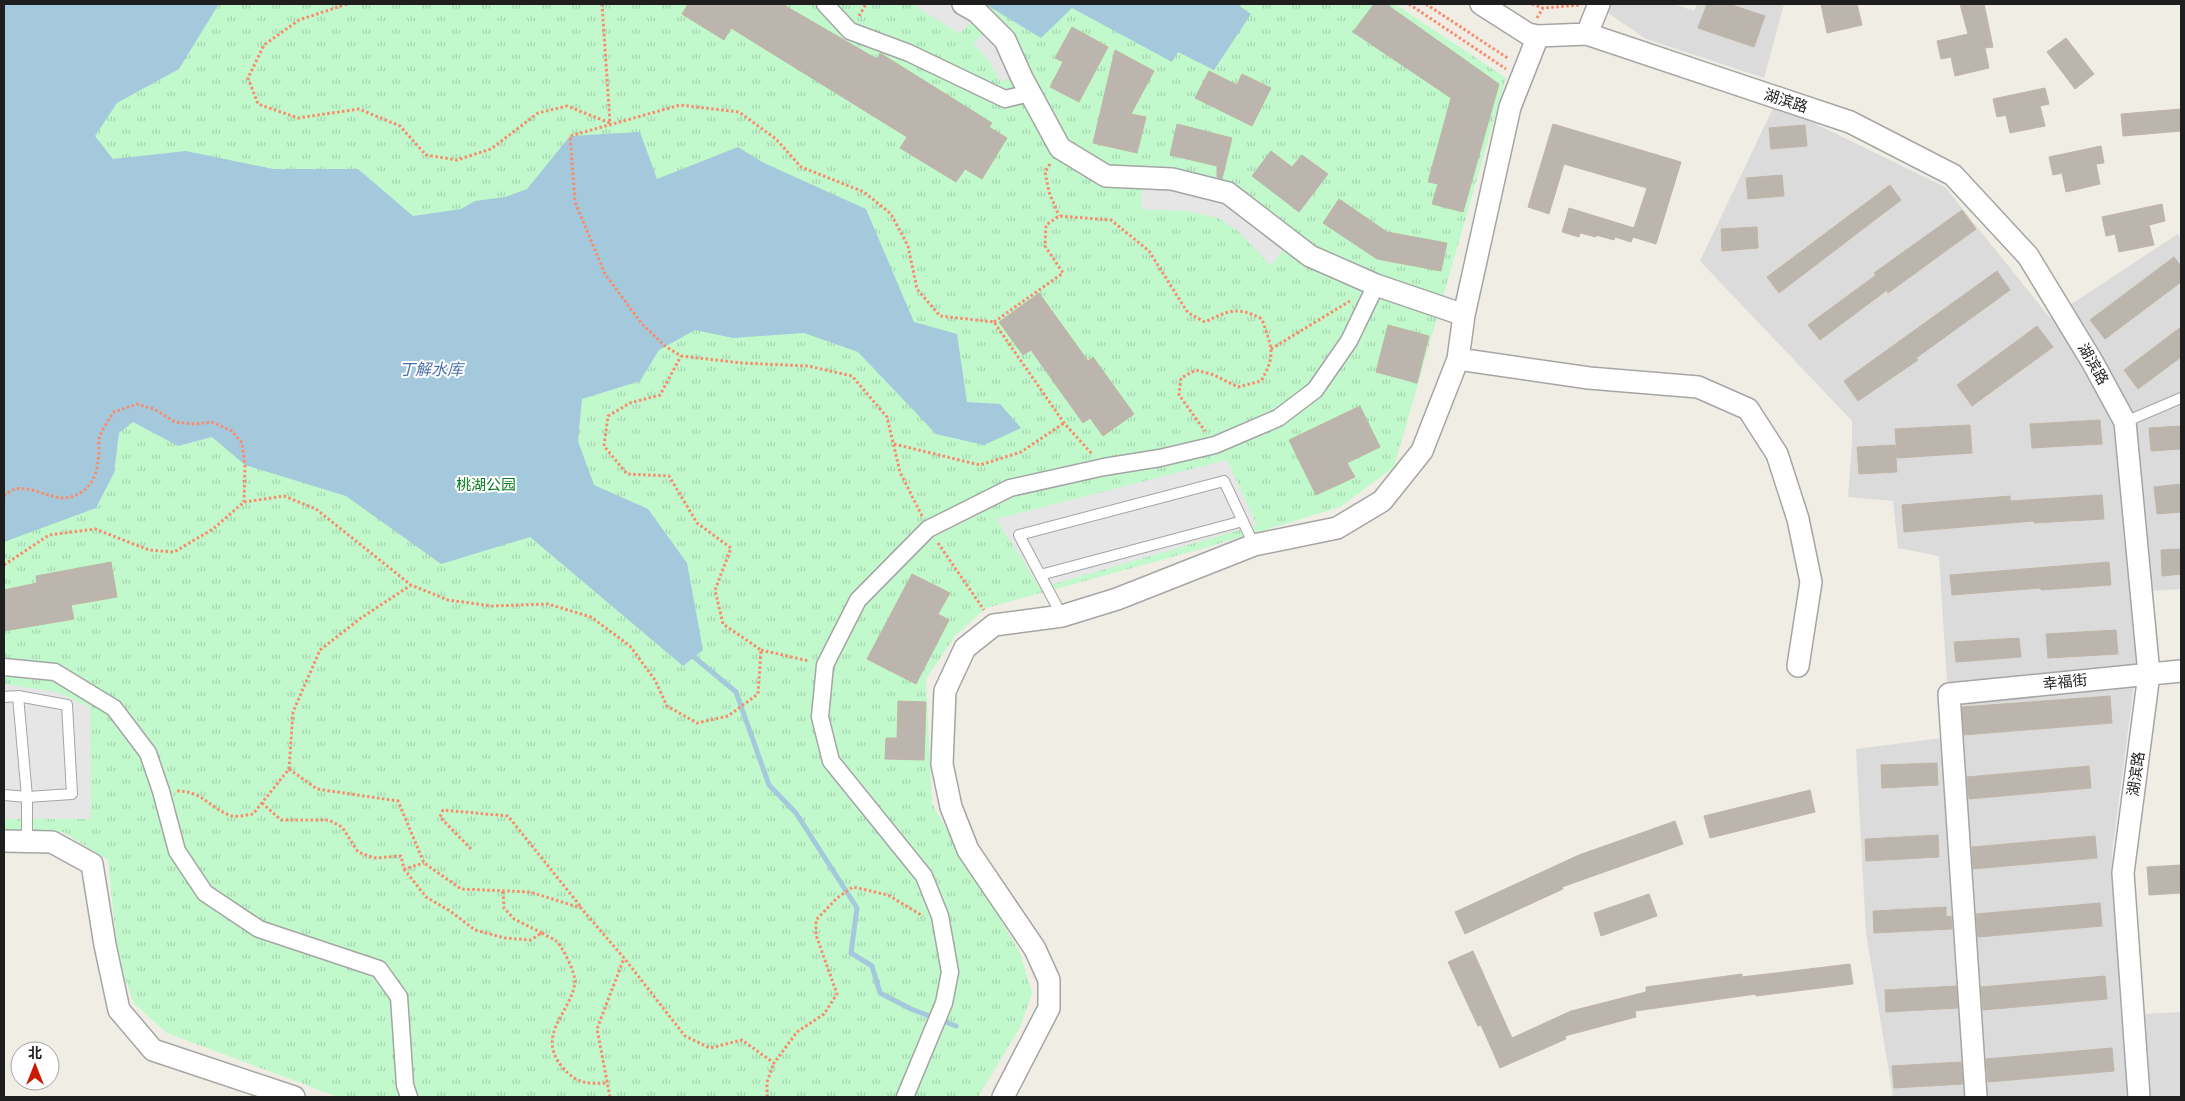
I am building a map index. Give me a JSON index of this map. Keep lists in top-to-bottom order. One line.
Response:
{"streets":{"street":["湖滨路","幸福街"]},"crossings":[["湖滨路","幸福街"]],"water":["丁解水库"],"parks":["桃湖公园"],"north":"top"}
